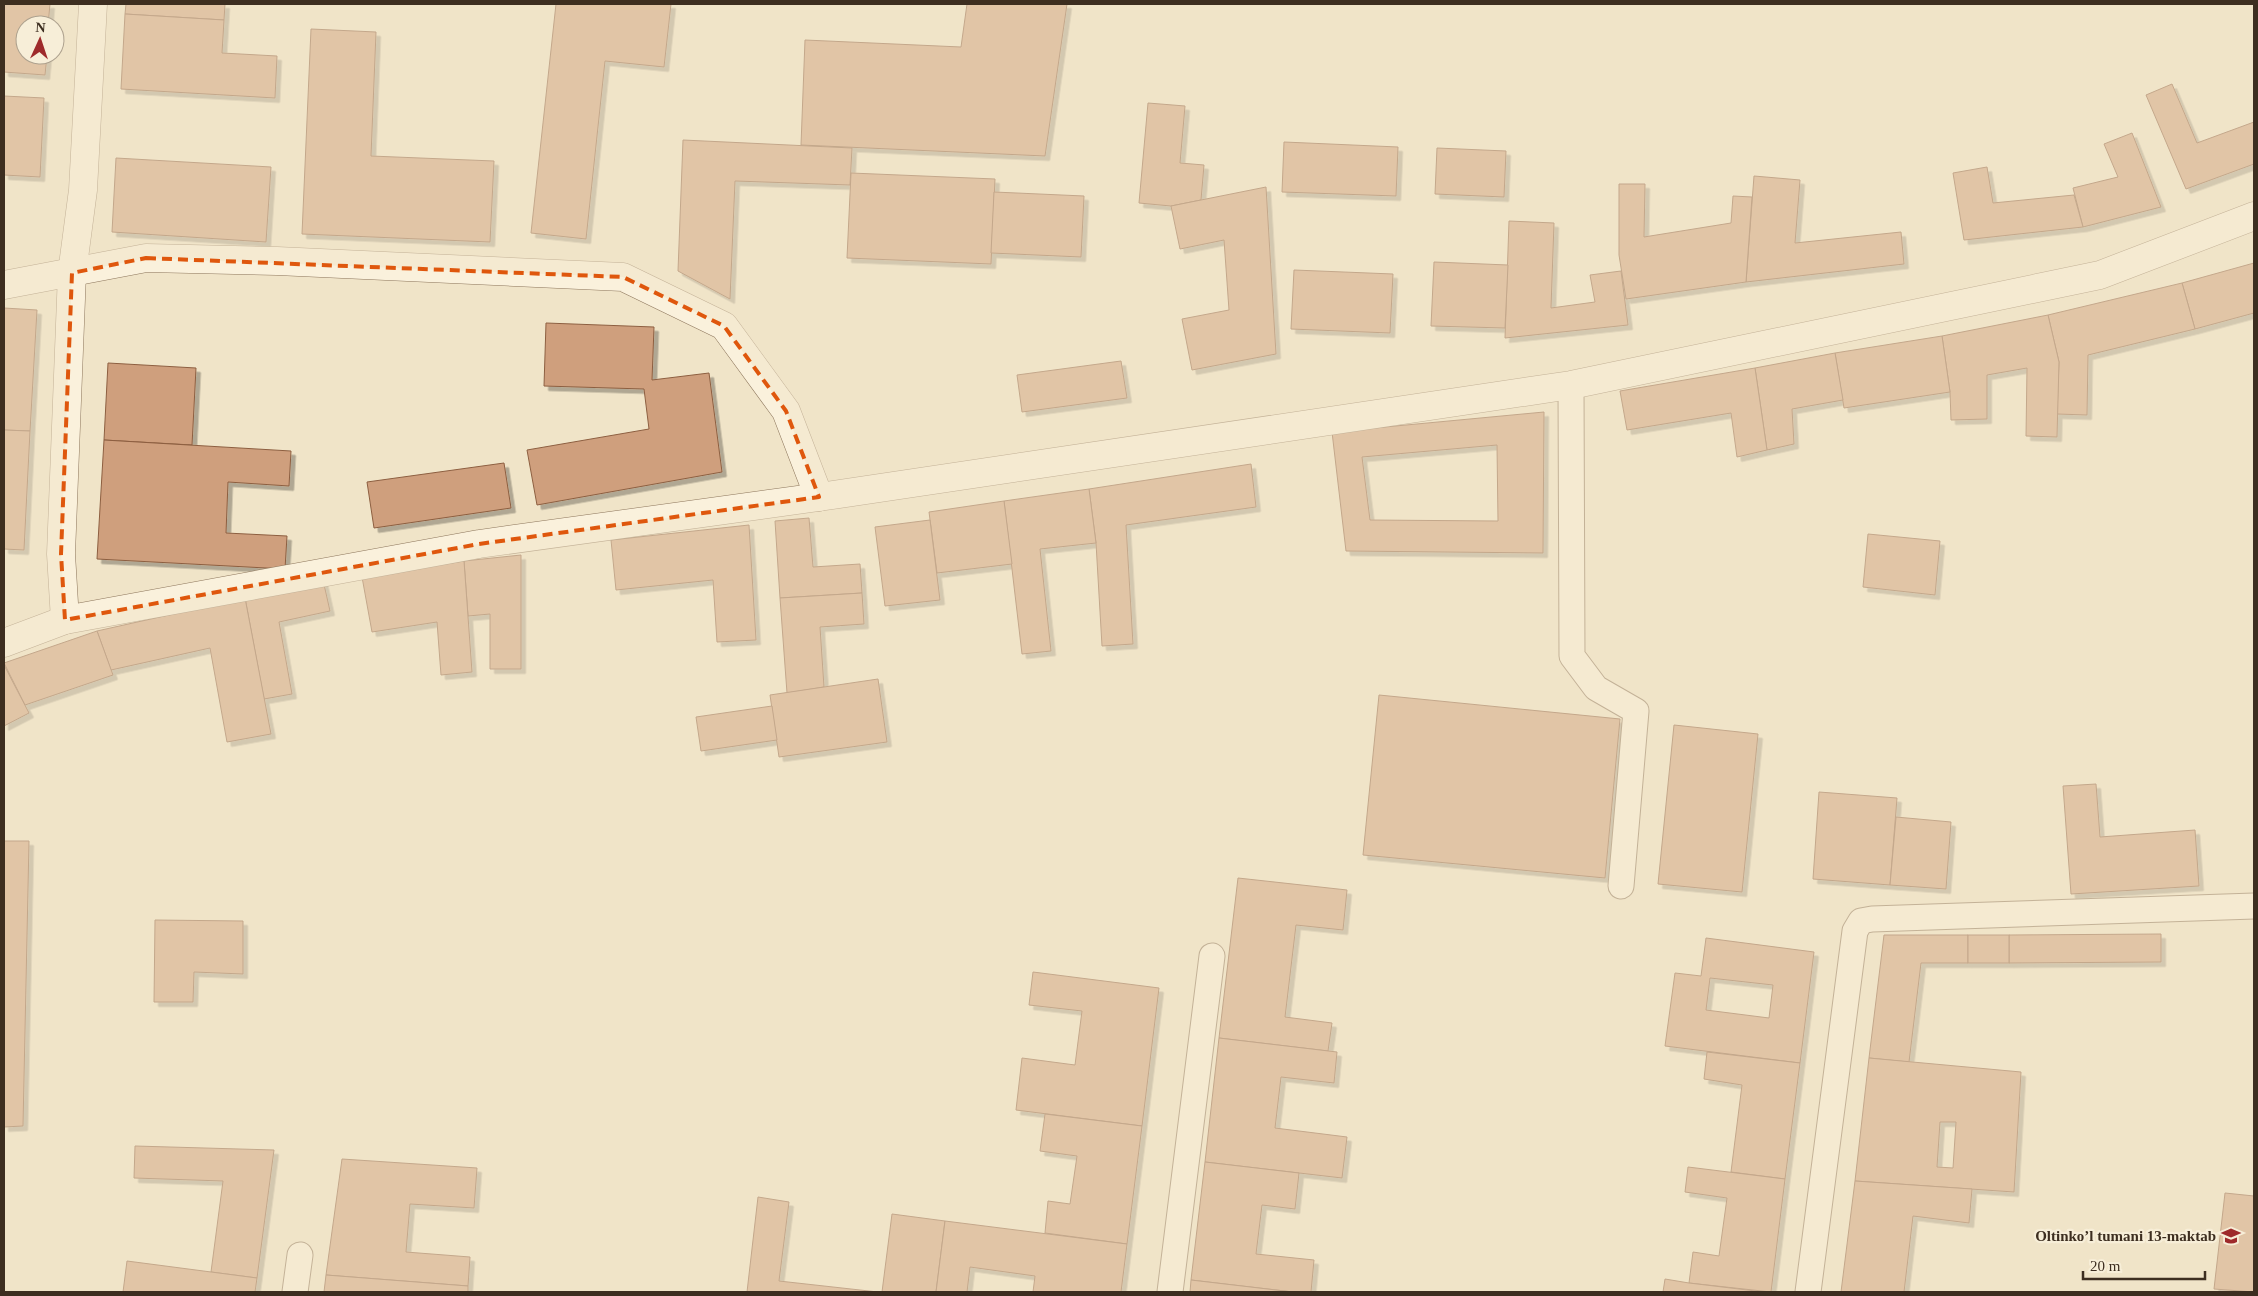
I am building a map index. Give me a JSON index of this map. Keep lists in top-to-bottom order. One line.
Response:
{"places":{"school or university":["Oltinko’l tumani 13-maktab"]},"scale_bar":"20 m","north":"top"}
